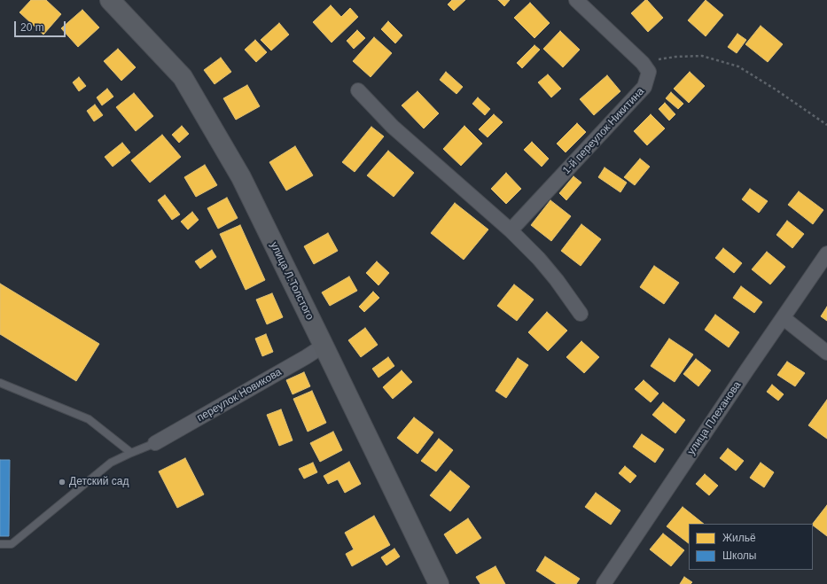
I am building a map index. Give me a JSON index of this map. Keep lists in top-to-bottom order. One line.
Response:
{"streets":{"street":["1-й переулок Никитина","улица Л.Толстого","переулок Новикова","улица Плеханова"]},"crossings":[["улица Л.Толстого","переулок Новикова"]],"places":["Детский сад"],"legend":["Жильё","Школы"],"scale_bar":"20 m"}
